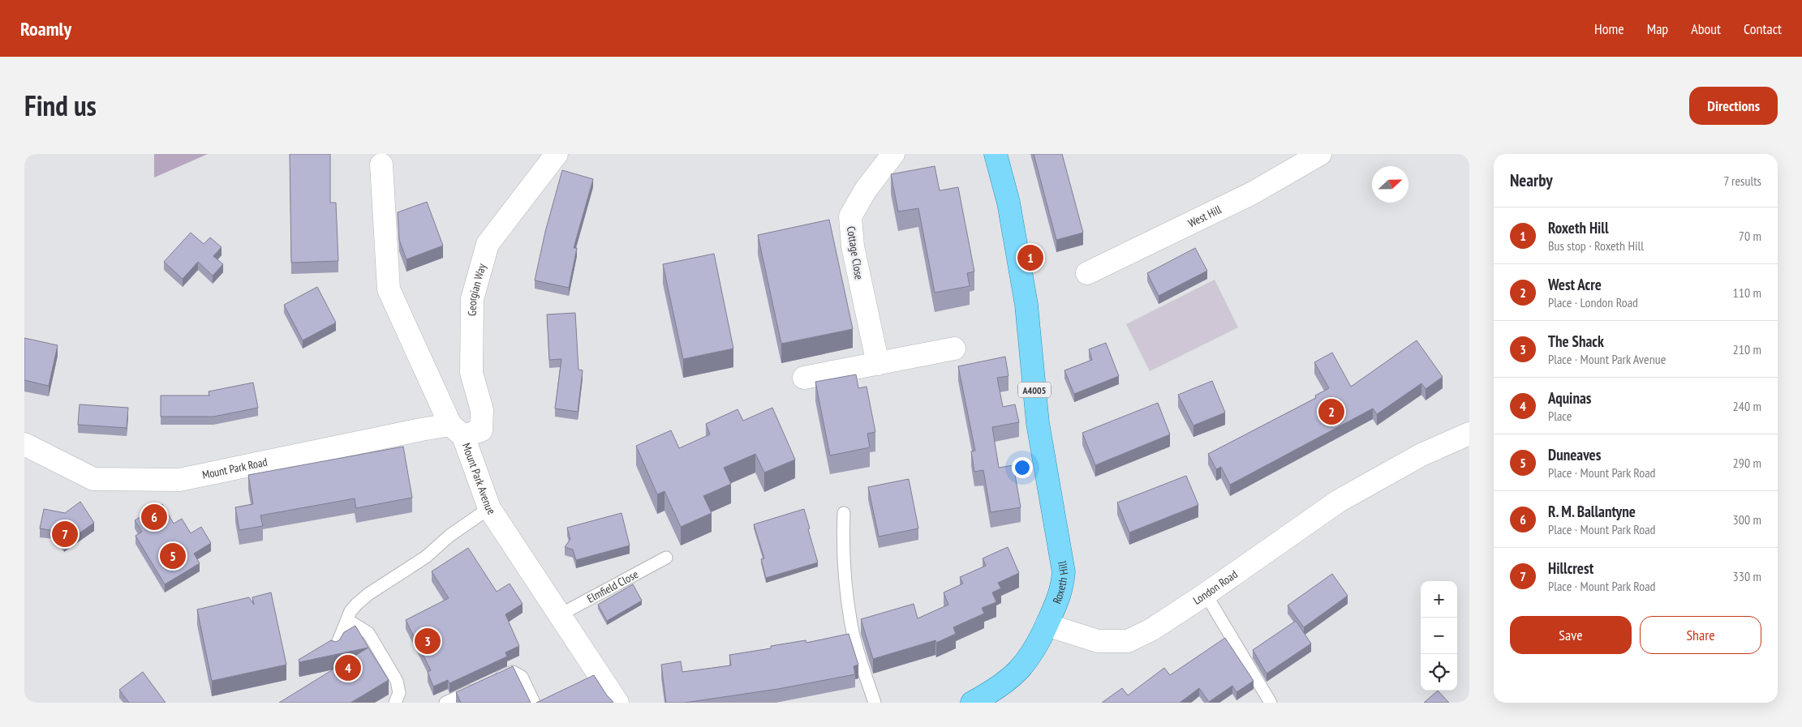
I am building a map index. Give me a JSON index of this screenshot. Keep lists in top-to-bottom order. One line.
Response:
{"streets":{"main road":["A4005","Roxeth Hill"],"street":["West Hill","Cottage Close","Georgian Way","Mount Park Road","Mount Park Avenue","London Road"],"lane":["Elmfield Close"]},"crossings":[["Georgian Way","Mount Park Road"],["Georgian Way","Mount Park Avenue"],["A4005","Roxeth Hill"],["A4005","London Road"],["Mount Park Road","Mount Park Avenue"],["Mount Park Avenue","Elmfield Close"],["Roxeth Hill","London Road"]],"north":"right","page":{"header":"Roamly","nav":["Home","Map","About","Contact"],"title":"Find us","buttons":["Directions",["Save","Share"]],"heading":["Nearby","7 results"],"list":[{"mark":"1","name":"Roxeth Hill","note":"Bus stop · Roxeth Hill","value":"70 m"},{"mark":"2","name":"West Acre","note":"Place · London Road","value":"110 m"},{"mark":"3","name":"The Shack","note":"Place · Mount Park Avenue","value":"210 m"},{"mark":"4","name":"Aquinas","note":"Place","value":"240 m"},{"mark":"5","name":"Duneaves","note":"Place · Mount Park Road","value":"290 m"},{"mark":"6","name":"R. M. Ballantyne","note":"Place · Mount Park Road","value":"300 m"},{"mark":"7","name":"Hillcrest","note":"Place · Mount Park Road","value":"330 m"}],"pins":["1","2","6","7","5","3","4"],"map_buttons":["+","−"]}}
